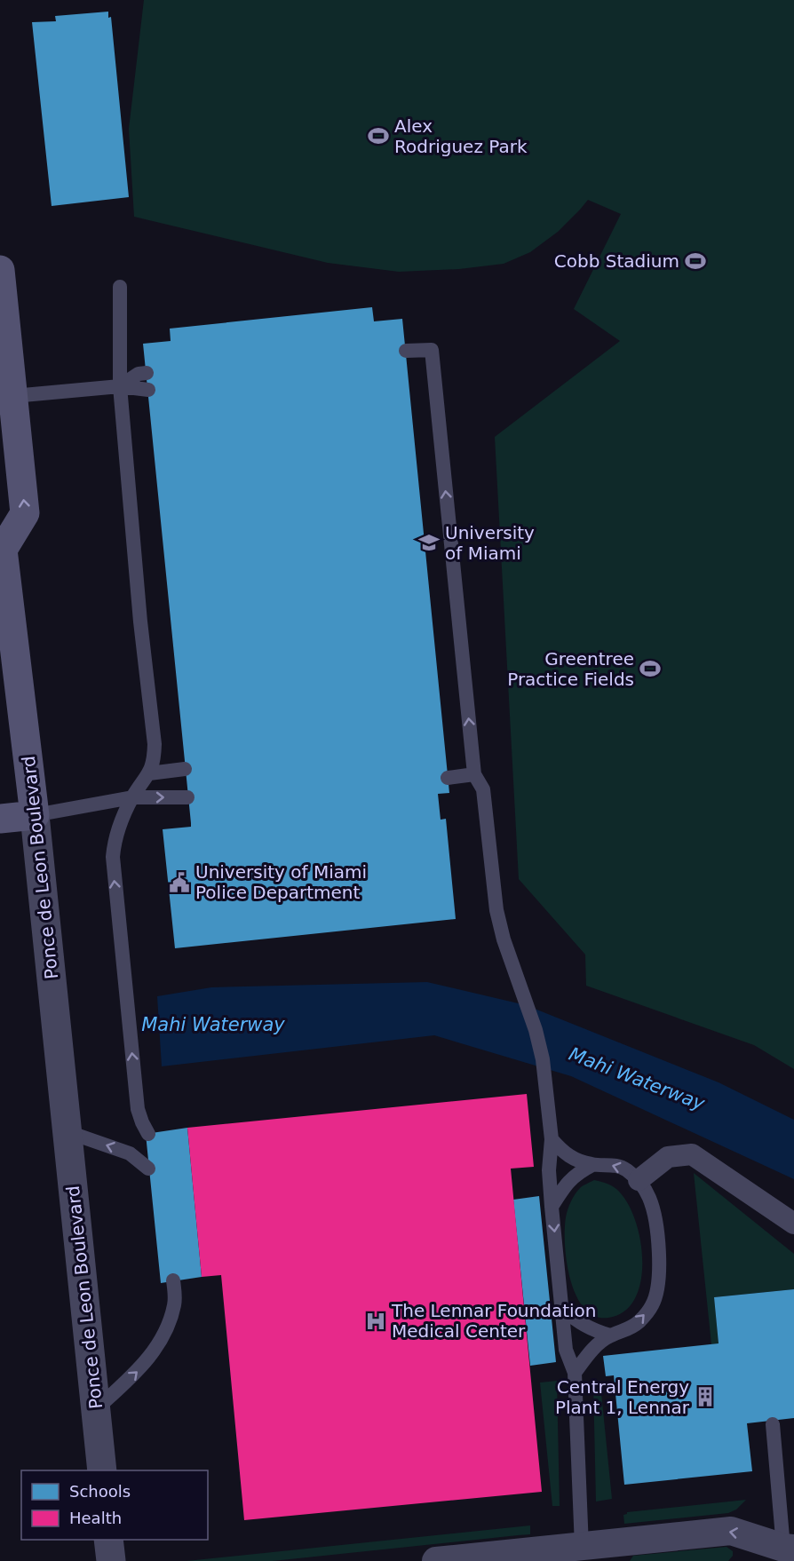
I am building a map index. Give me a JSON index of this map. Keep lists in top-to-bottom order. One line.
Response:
{"streets":{"main road":["Ponce de Leon Boulevard"]},"water":["Mahi Waterway"],"places":{"sports":["Alex Rodriguez Park","Cobb Stadium","Greentree Practice Fields"],"school or university":["University of Miami"],"public building":["University of Miami Police Department"],"hospital":["The Lennar Foundation Medical Center"],"building":["Central Energy Plant 1, Lennar"]},"legend":["Schools","Health"]}
